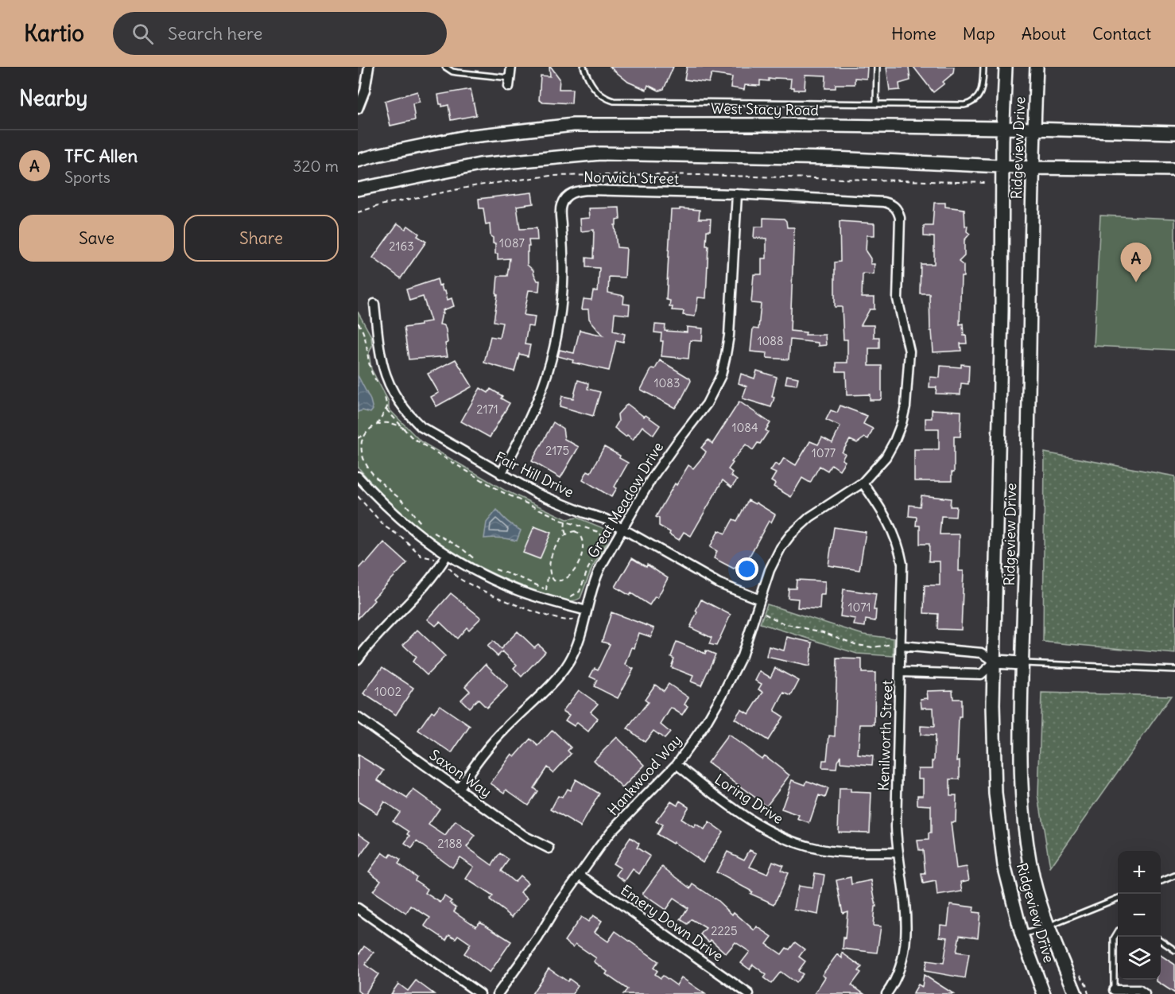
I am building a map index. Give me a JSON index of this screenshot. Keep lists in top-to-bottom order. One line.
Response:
{"streets":{"main road":["West Stacy Road","Ridgeview Drive"],"street":["Norwich Street","Fair Hill Drive","Great Meadow Drive","Kenilworth Street","Saxon Way","Hankwood Way","Loring Drive","Emery Down Drive"]},"crossings":[["West Stacy Road","Ridgeview Drive"],["Norwich Street","Fair Hill Drive"],["Norwich Street","Great Meadow Drive"],["Norwich Street","Hankwood Way"],["Fair Hill Drive","Great Meadow Drive"],["Fair Hill Drive","Hankwood Way"],["Great Meadow Drive","Saxon Way"],["Kenilworth Street","Hankwood Way"],["Kenilworth Street","Loring Drive"],["Hankwood Way","Loring Drive"],["Hankwood Way","Emery Down Drive"]],"house_numbers":["1087","2163","1088","1083","2171","1084","2175","1077","1071","1002","2188","2225"],"page":{"header":"Kartio","search":"Search here","nav":["Home","Map","About","Contact"],"heading":"Nearby","list":[{"mark":"A","name":"TFC Allen","note":"Sports","value":"320 m"}],"buttons":["Save","Share"],"pins":"A","map_buttons":["+","−"]}}
